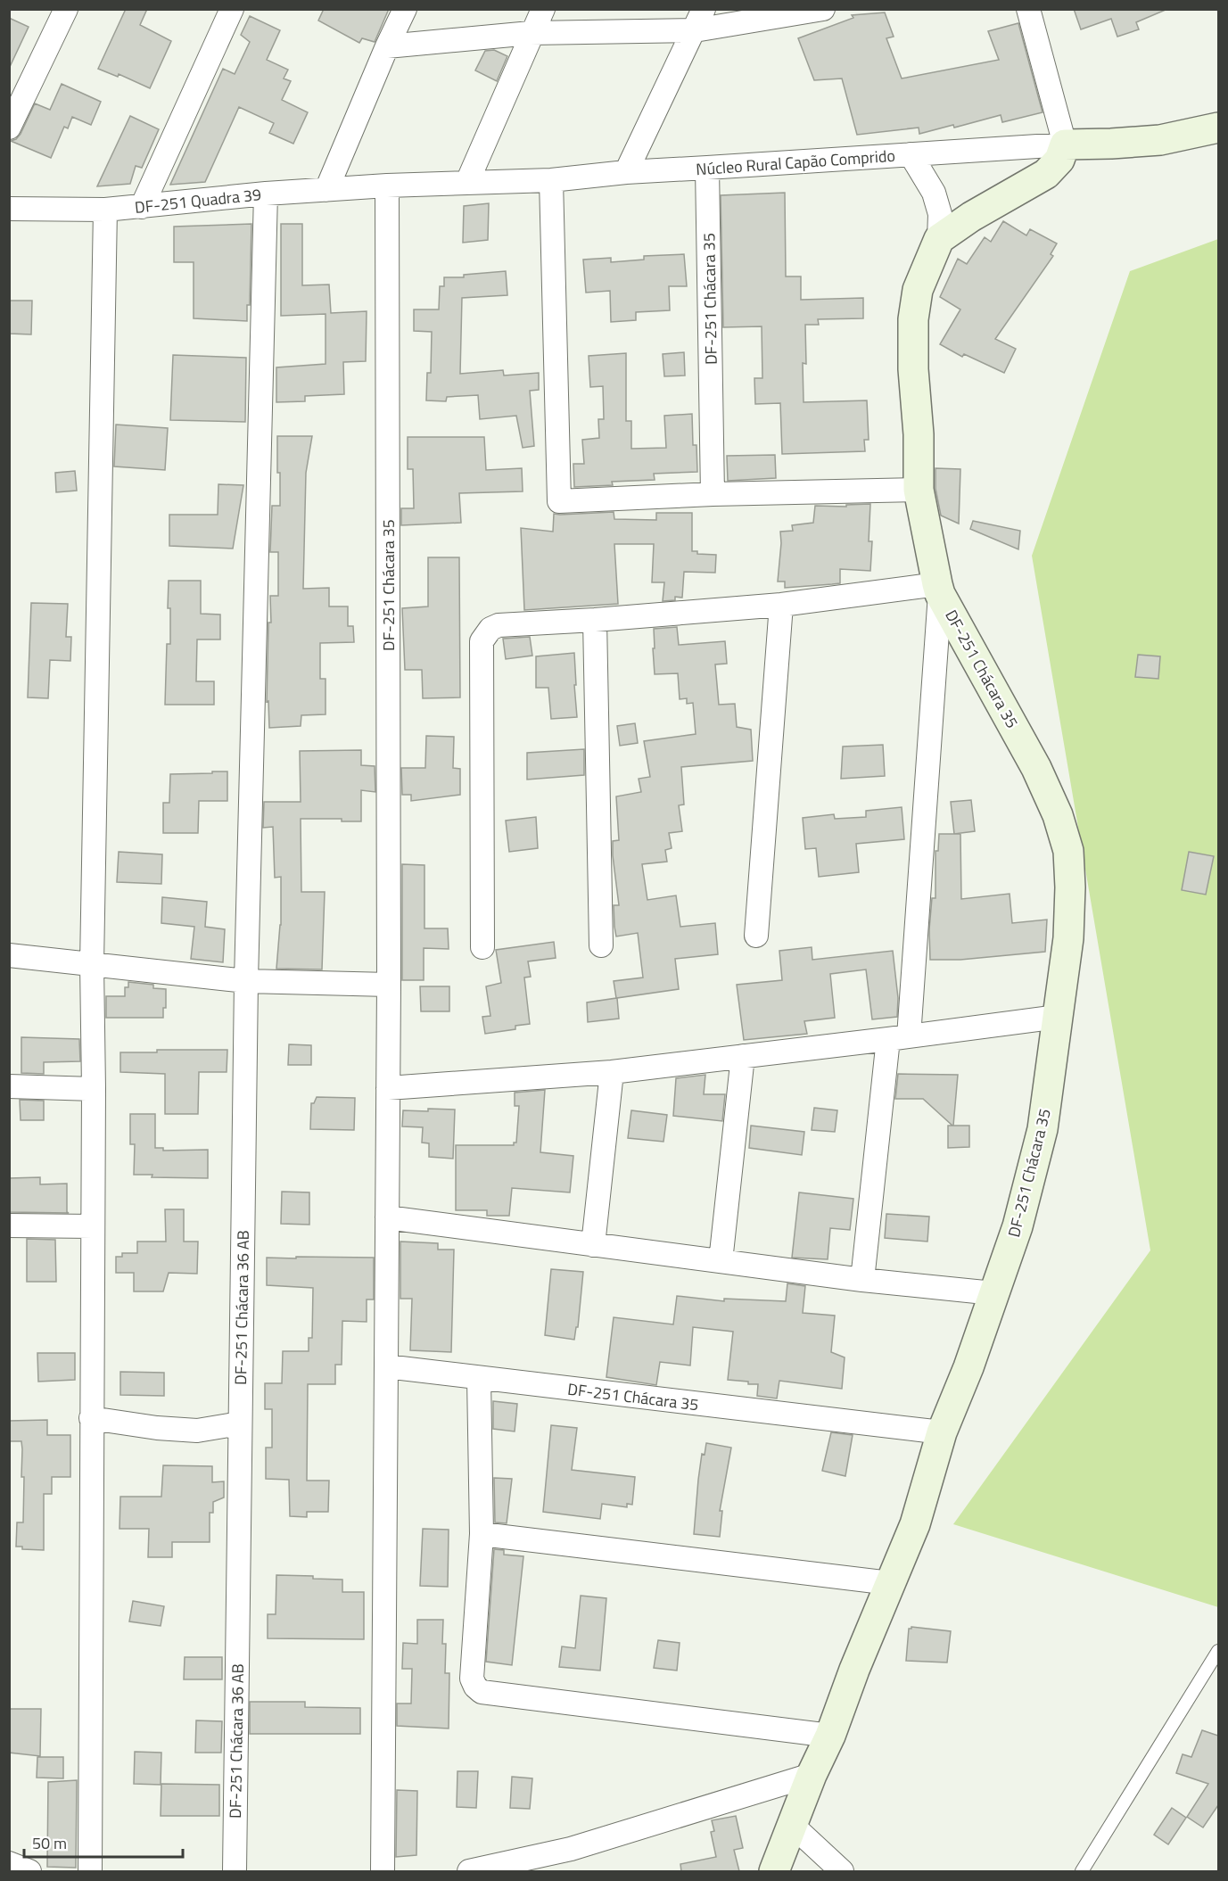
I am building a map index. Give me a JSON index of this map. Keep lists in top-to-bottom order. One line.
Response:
{"streets":{"street":["Núcleo Rural Capão Comprido","DF-251 Quadra 39","DF-251 Chácara 35","DF-251 Chácara 36 AB"]},"crossings":[["Núcleo Rural Capão Comprido","DF-251 Quadra 39"],["Núcleo Rural Capão Comprido","DF-251 Chácara 35"],["DF-251 Quadra 39","DF-251 Chácara 35"]],"scale_bar":"50 m"}
